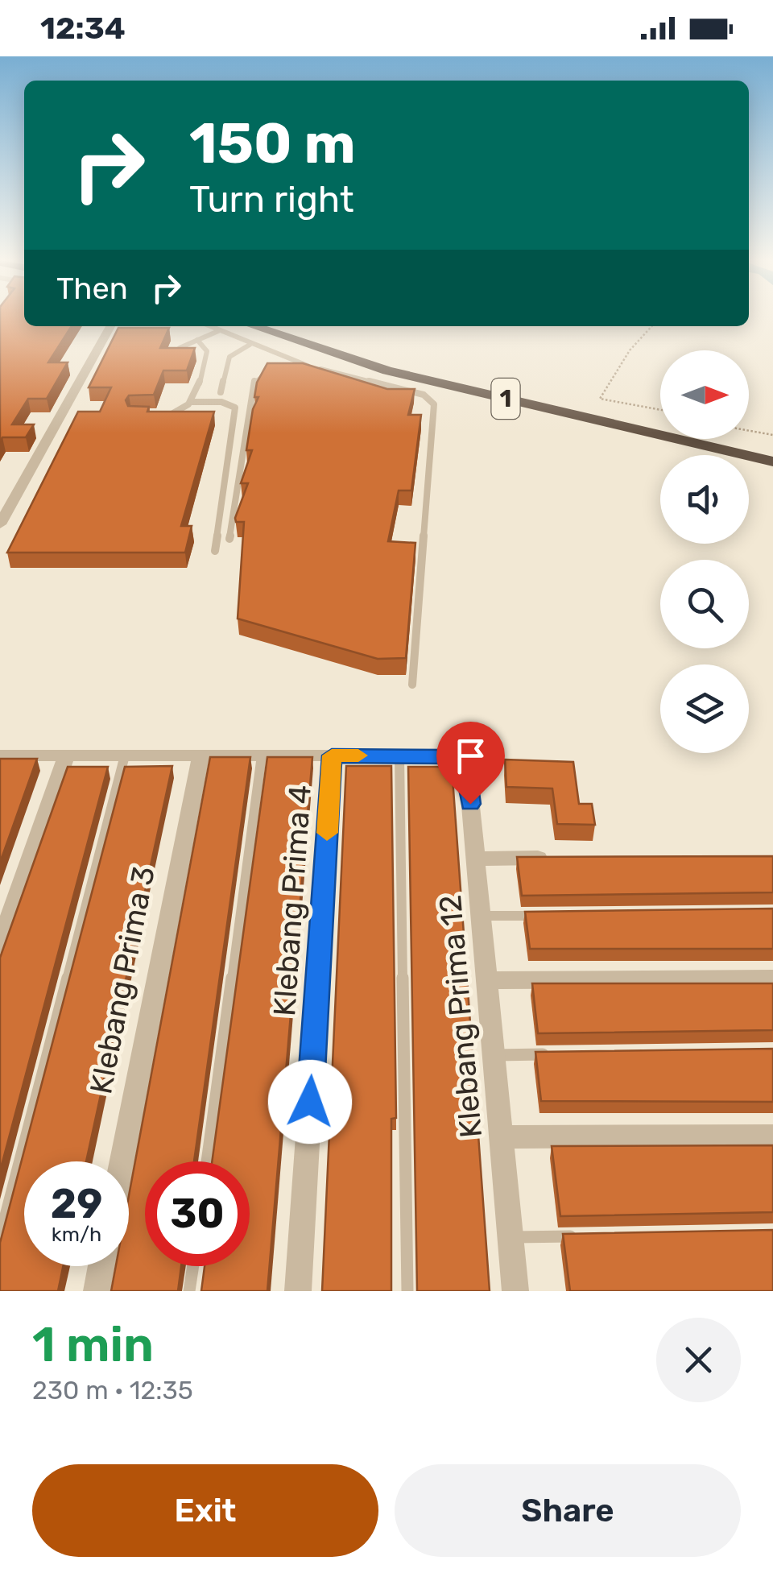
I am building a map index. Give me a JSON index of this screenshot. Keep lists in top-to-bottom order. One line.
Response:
{"streets":{"highway":["1"],"street":["Klebang Prima 4","Klebang Prima 3","Klebang Prima 12"]},"north":"right","page":{"status":"12:34","turn":["150 m","Turn right"],"then":"Then","speed":"29 km/h","limit":"30","heading":["1 min","230 m · 12:35"],"buttons":["Exit","Share"]}}
